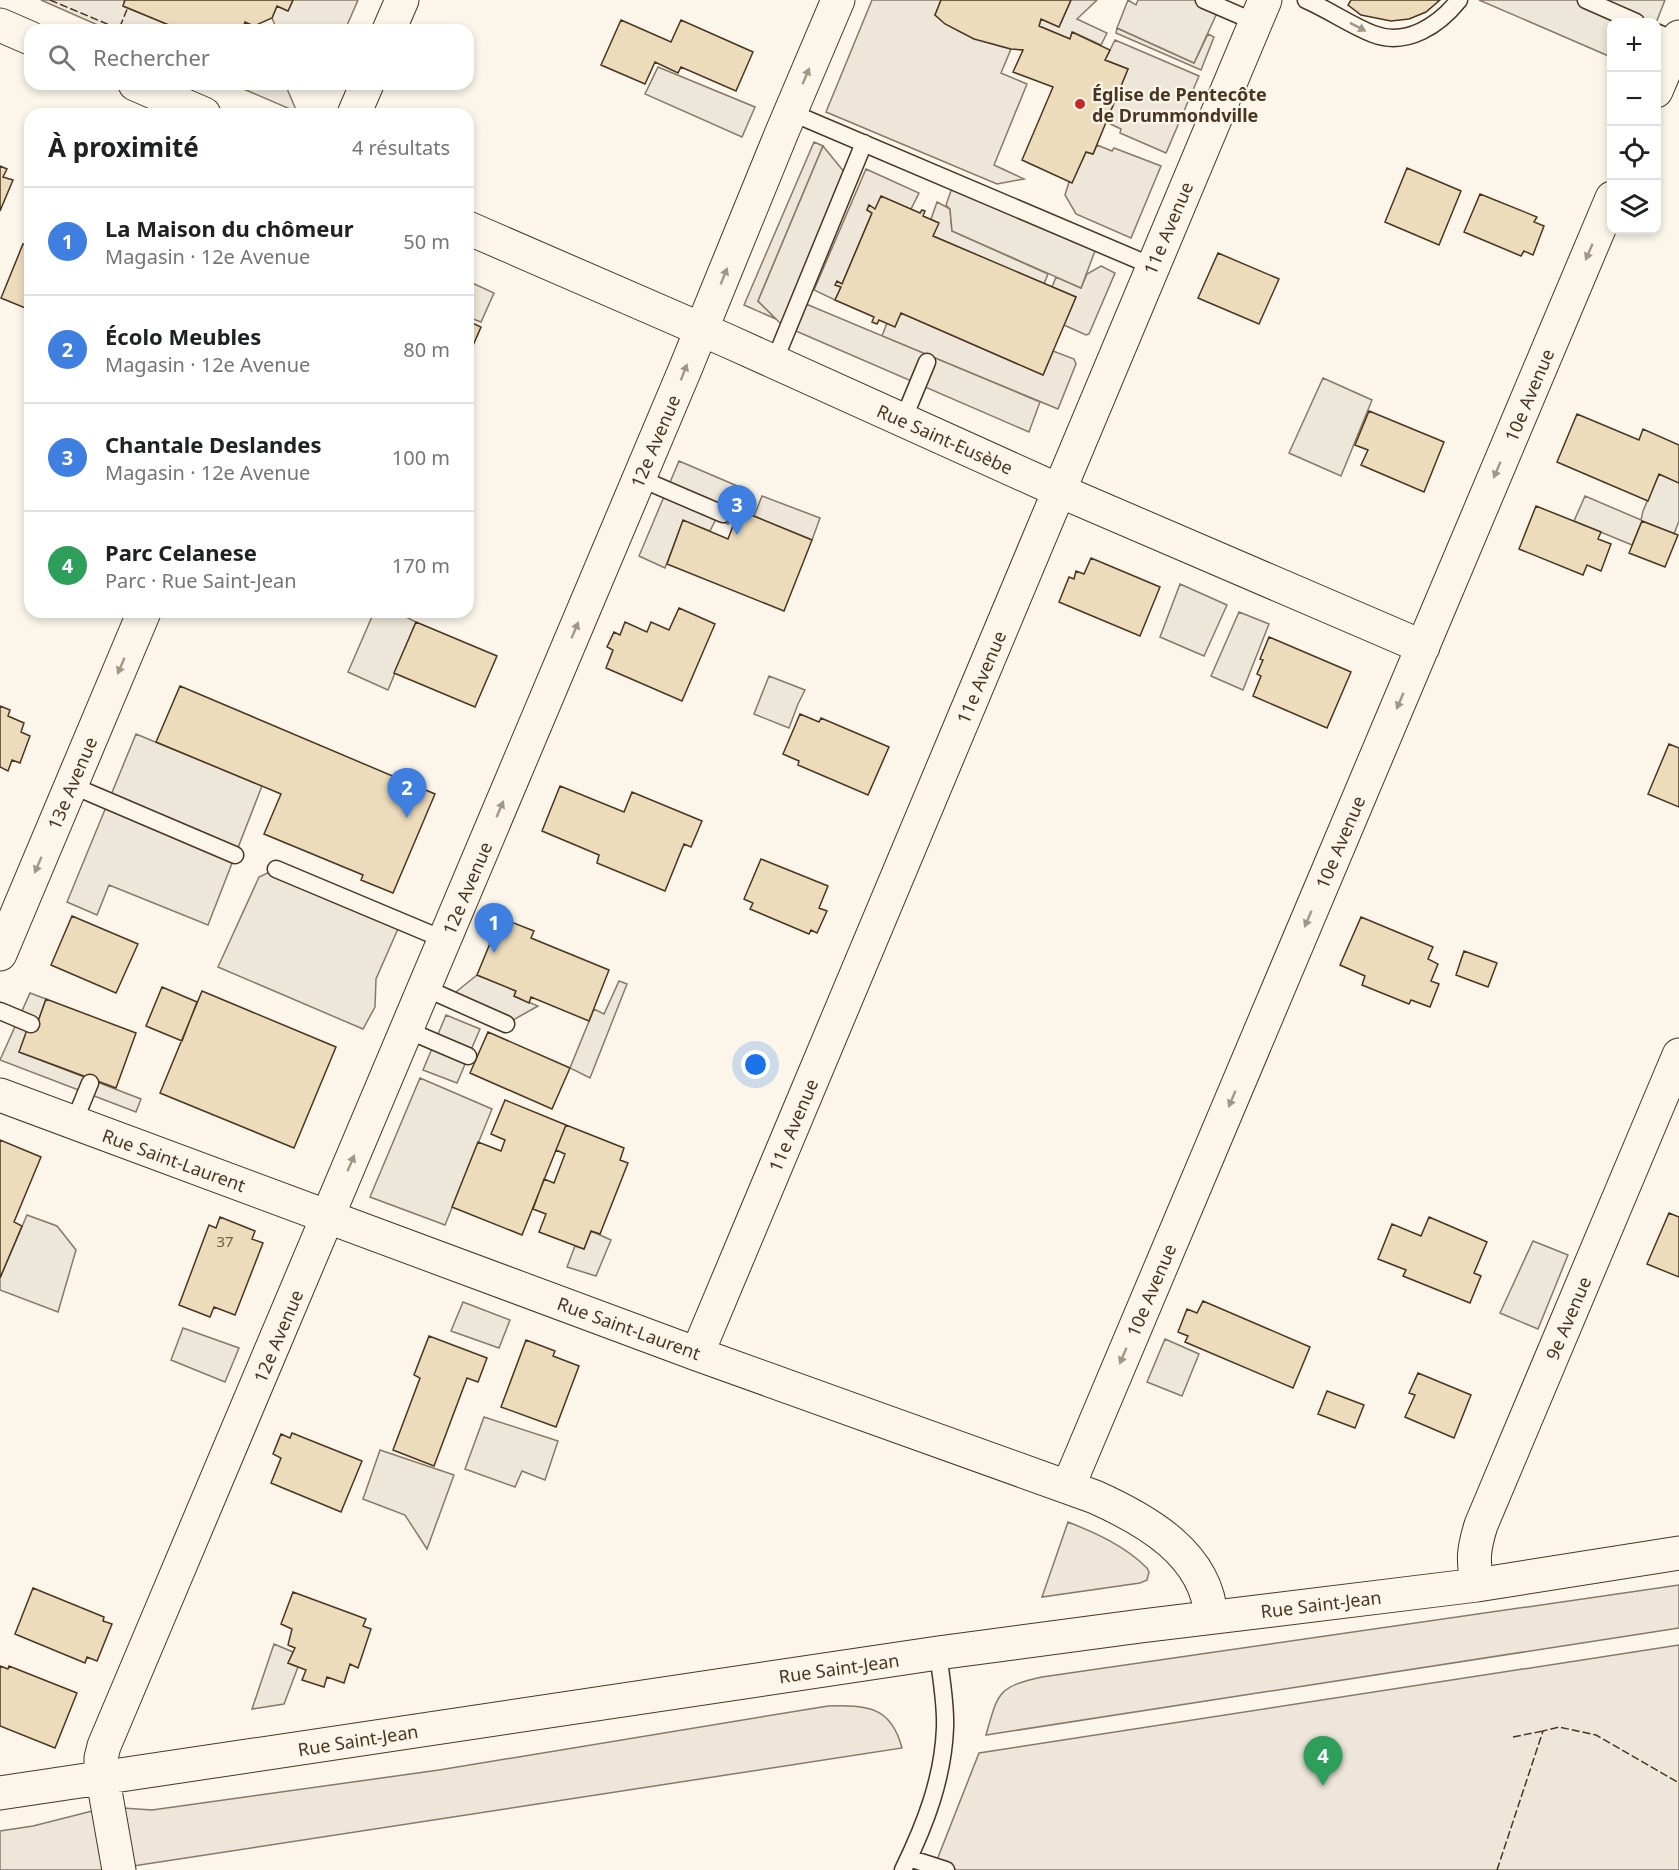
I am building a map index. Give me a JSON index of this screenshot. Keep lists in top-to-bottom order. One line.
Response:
{"streets":{"street":["11e Avenue","10e Avenue","Rue Saint-Eusèbe","12e Avenue","13e Avenue","Rue Saint-Laurent","9e Avenue","Rue Saint-Jean"]},"crossings":[["11e Avenue","Rue Saint-Eusèbe"],["11e Avenue","Rue Saint-Laurent"],["10e Avenue","Rue Saint-Eusèbe"],["10e Avenue","Rue Saint-Laurent"],["Rue Saint-Eusèbe","12e Avenue"],["12e Avenue","Rue Saint-Laurent"],["12e Avenue","Rue Saint-Jean"],["Rue Saint-Laurent","Rue Saint-Jean"],["9e Avenue","Rue Saint-Jean"]],"one_way":["10e Avenue","12e Avenue","13e Avenue"],"places":["Église de Pentecôte de Drummondville"],"house_numbers":["37"],"page":{"map_buttons":["+","−"],"search":"Rechercher","heading":["À proximité","4 résultats"],"list":[{"mark":"1","name":"La Maison du chômeur","note":"Magasin · 12e Avenue","value":"50 m"},{"mark":"2","name":"Écolo Meubles","note":"Magasin · 12e Avenue","value":"80 m"},{"mark":"3","name":"Chantale Deslandes","note":"Magasin · 12e Avenue","value":"100 m"},{"mark":"4","name":"Parc Celanese","note":"Parc · Rue Saint-Jean","value":"170 m"}],"pins":["3","2","1","4"]}}
